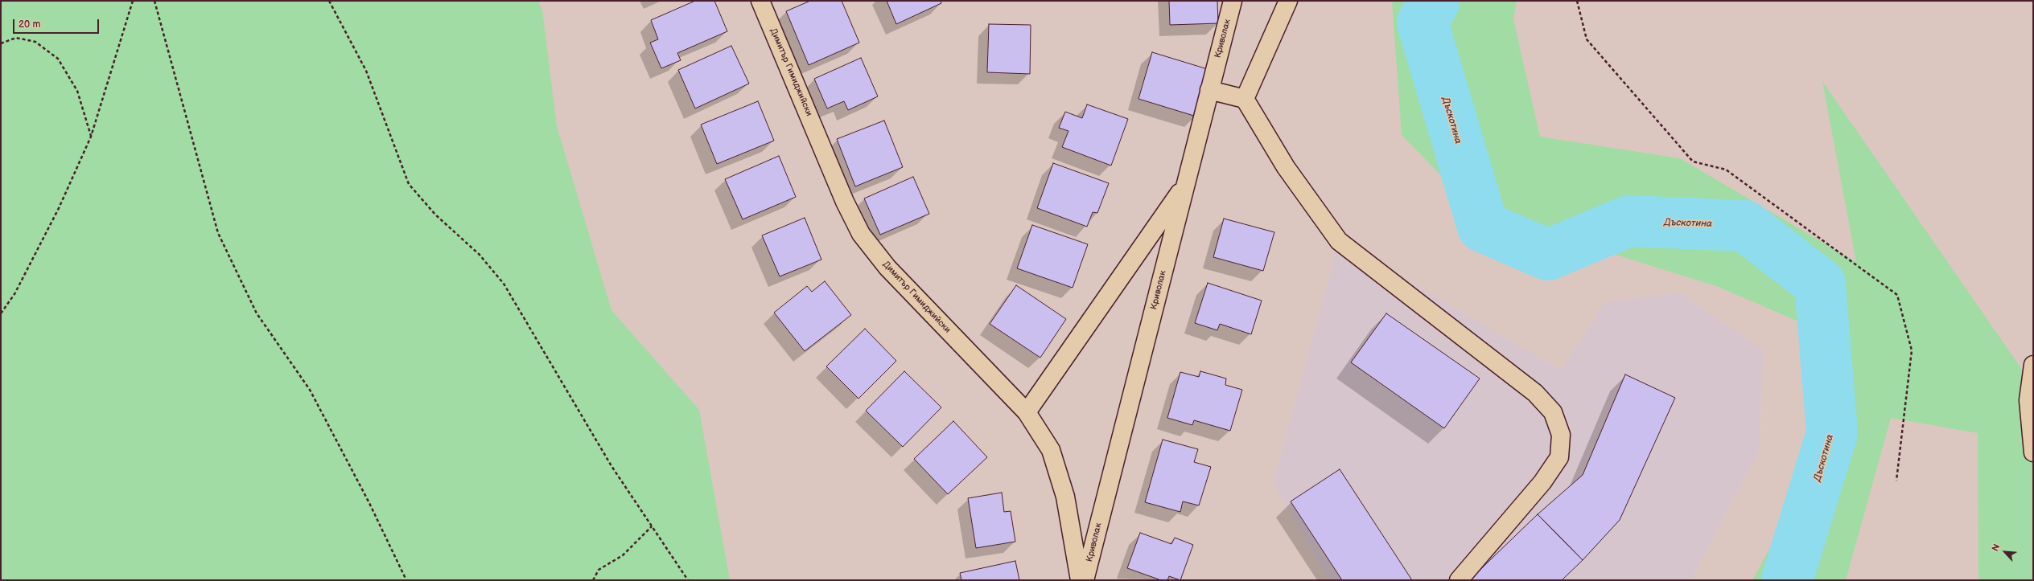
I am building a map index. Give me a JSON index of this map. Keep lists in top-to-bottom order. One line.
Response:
{"streets":{"street":["Криволак","Димитър Гимиджийски"]},"water":["Дъскотина"],"scale_bar":"20 m","north":"top left"}
